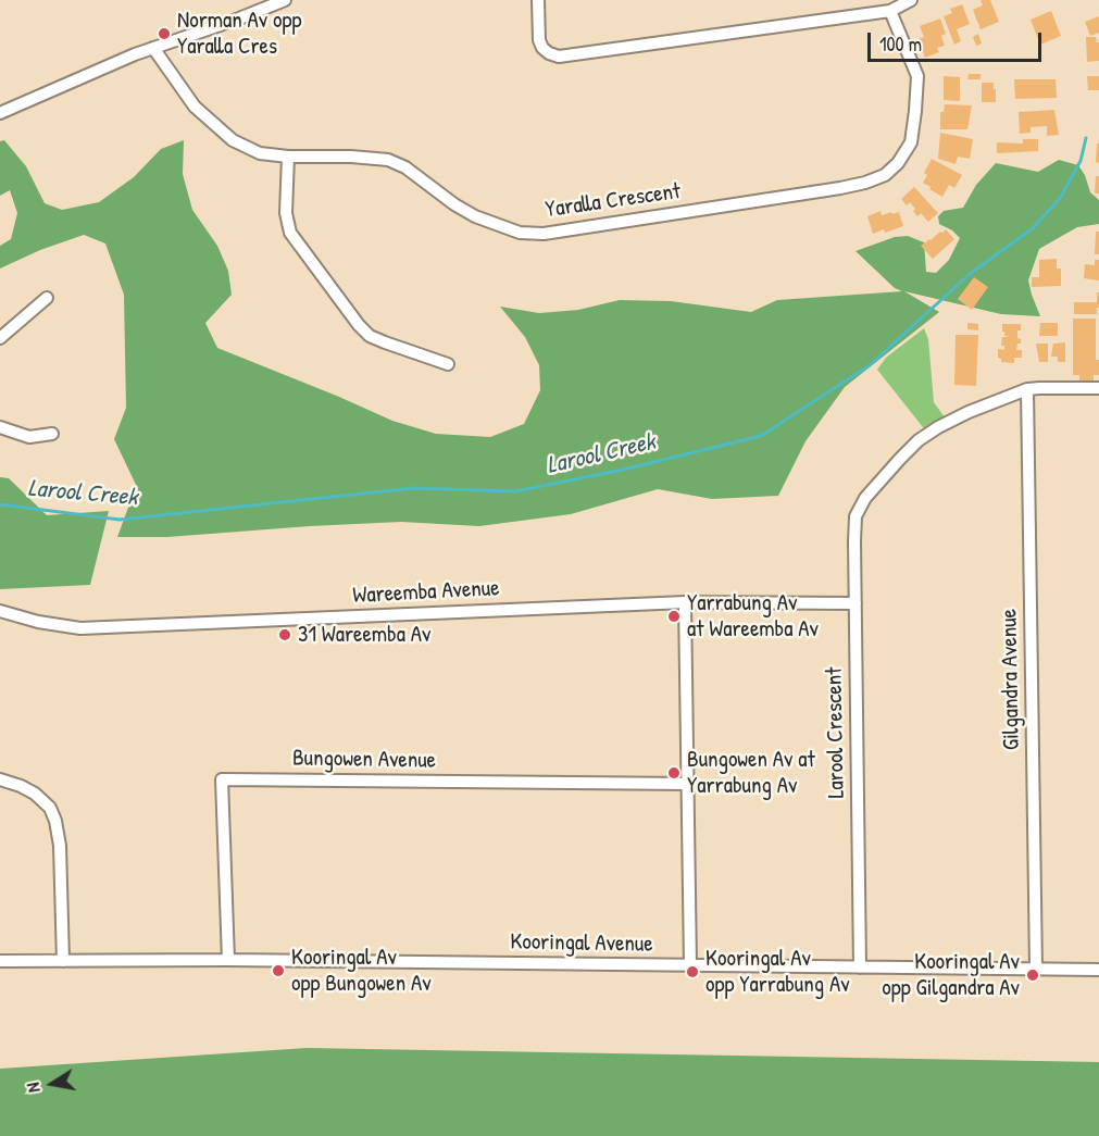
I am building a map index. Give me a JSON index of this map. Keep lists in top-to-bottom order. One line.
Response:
{"streets":{"street":["Yaralla Crescent","Wareemba Avenue","Gilgandra Avenue","Larool Crescent","Bungowen Avenue","Kooringal Avenue"]},"crossings":[["Wareemba Avenue","Larool Crescent"],["Gilgandra Avenue","Larool Crescent"],["Gilgandra Avenue","Kooringal Avenue"],["Larool Crescent","Kooringal Avenue"],["Bungowen Avenue","Kooringal Avenue"]],"water":["Larool Creek"],"places":["Norman Av opp Yaralla Cres","Yarrabung Av at Wareemba Av","31 Wareemba Av","Bungowen Av at Yarrabung Av","Kooringal Av opp Bungowen Av","Kooringal Av opp Yarrabung Av","Kooringal Av opp Gilgandra Av"],"scale_bar":"100 m","north":"left"}
